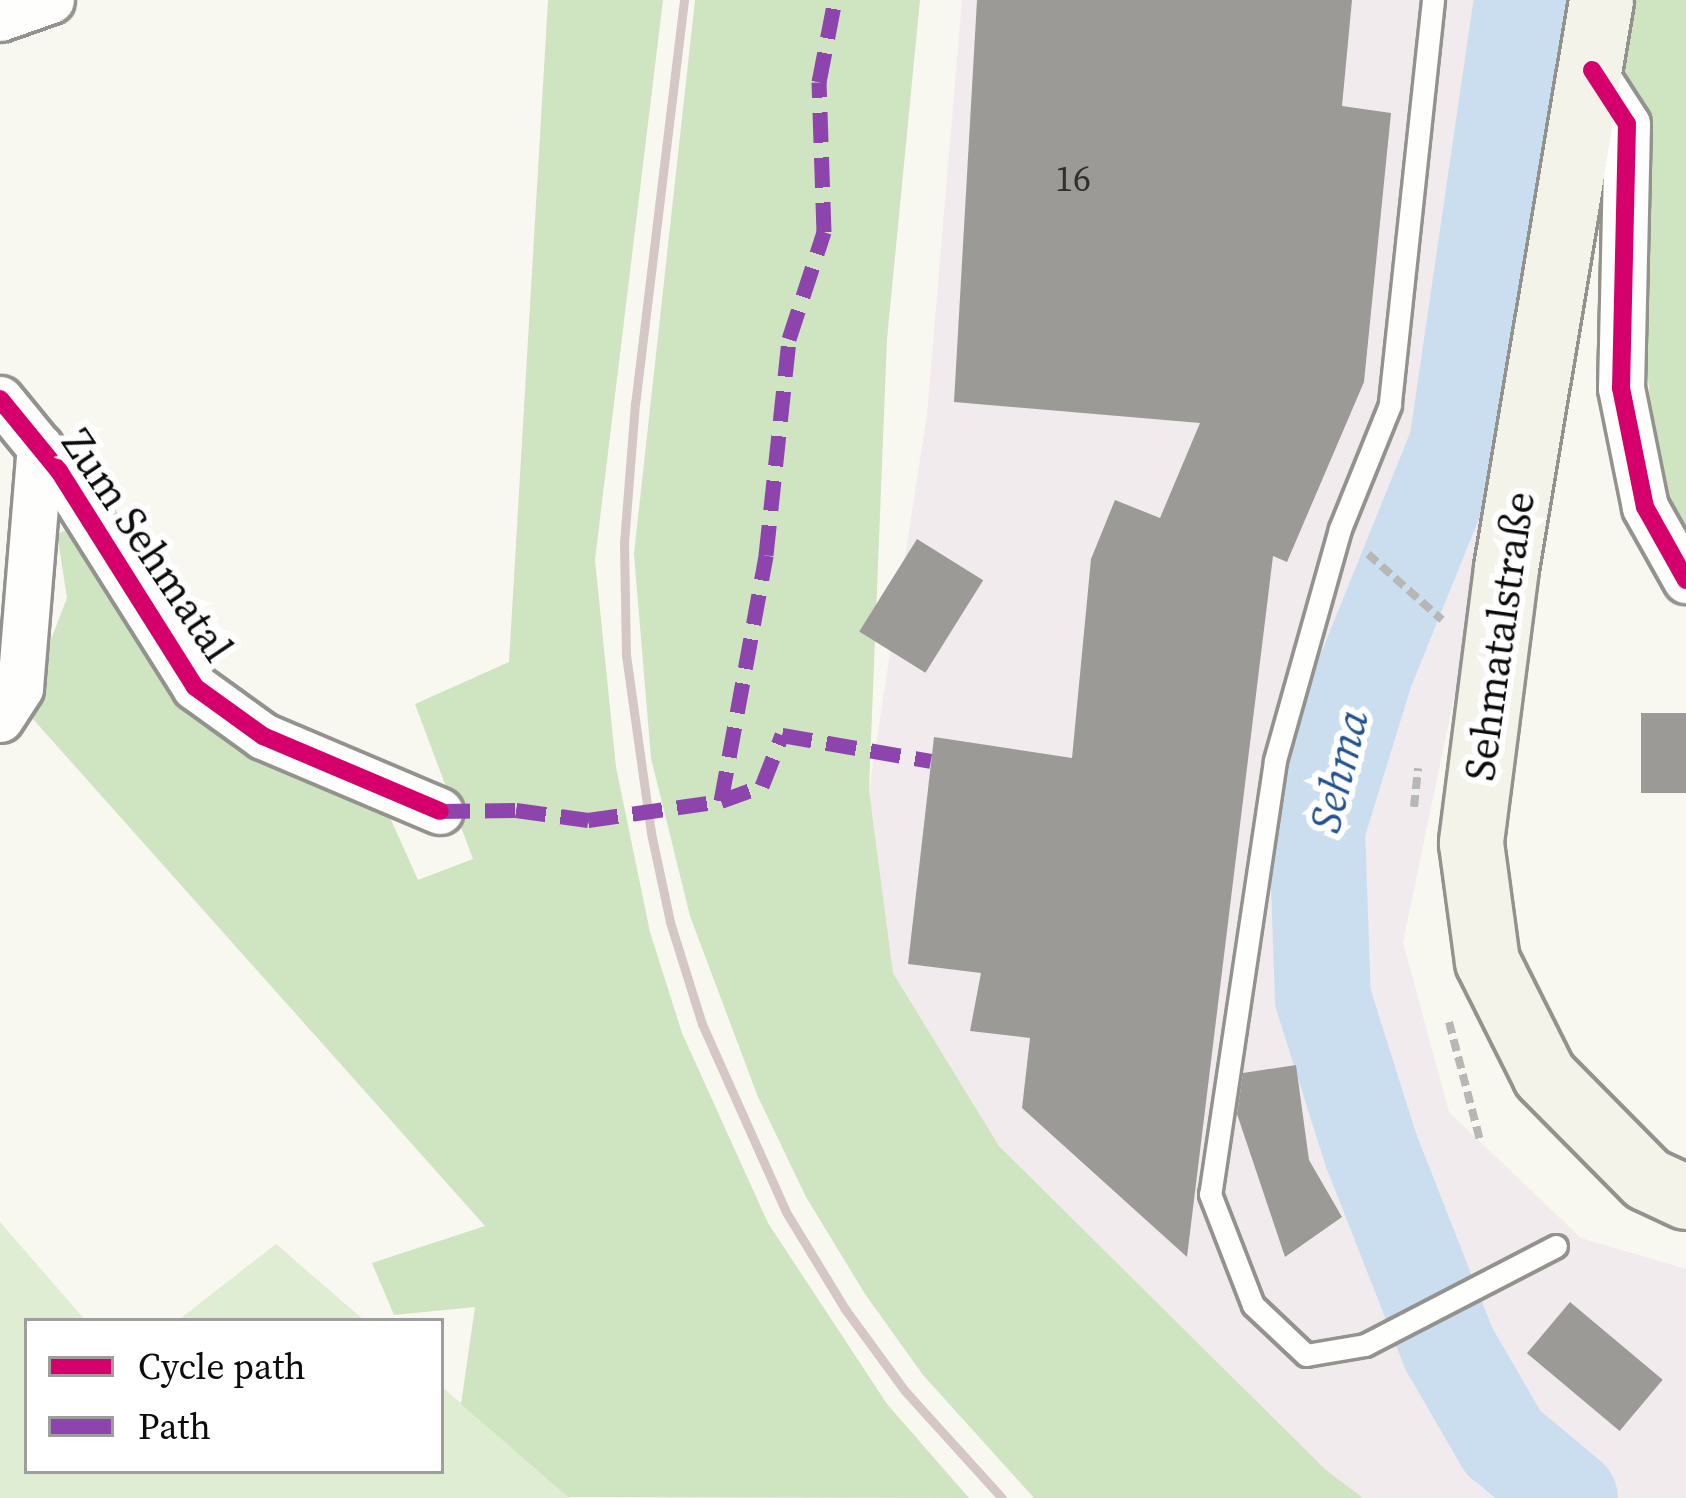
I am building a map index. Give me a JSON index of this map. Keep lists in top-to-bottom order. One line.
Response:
{"streets":{"main road":["Sehmatalstraße"],"street":["Zum Sehmatal"]},"water":["Sehma"],"house_numbers":["16"],"legend":["Cycle path","Path"]}
